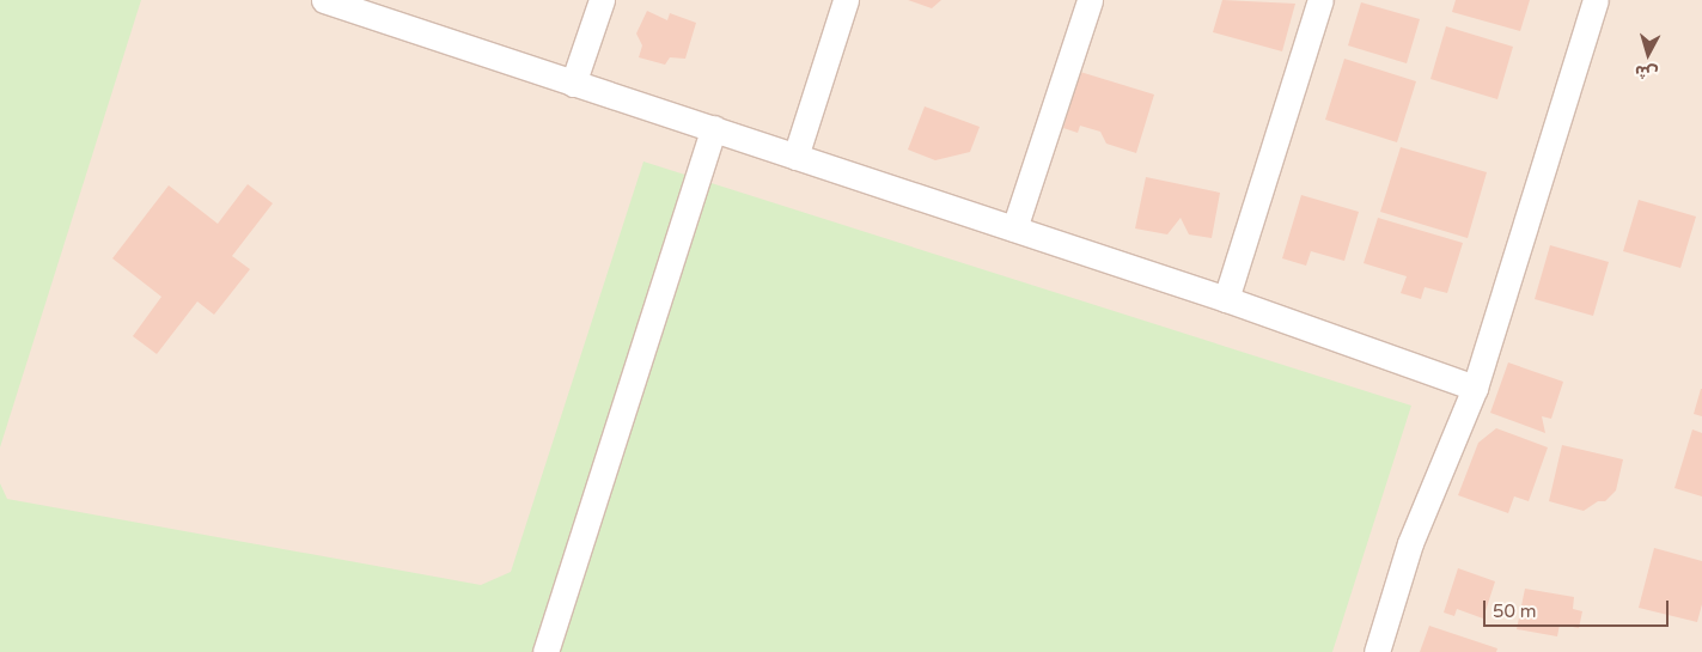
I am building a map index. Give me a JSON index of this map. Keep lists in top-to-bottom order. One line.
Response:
{"scale_bar":"50 m","north":"bottom"}
